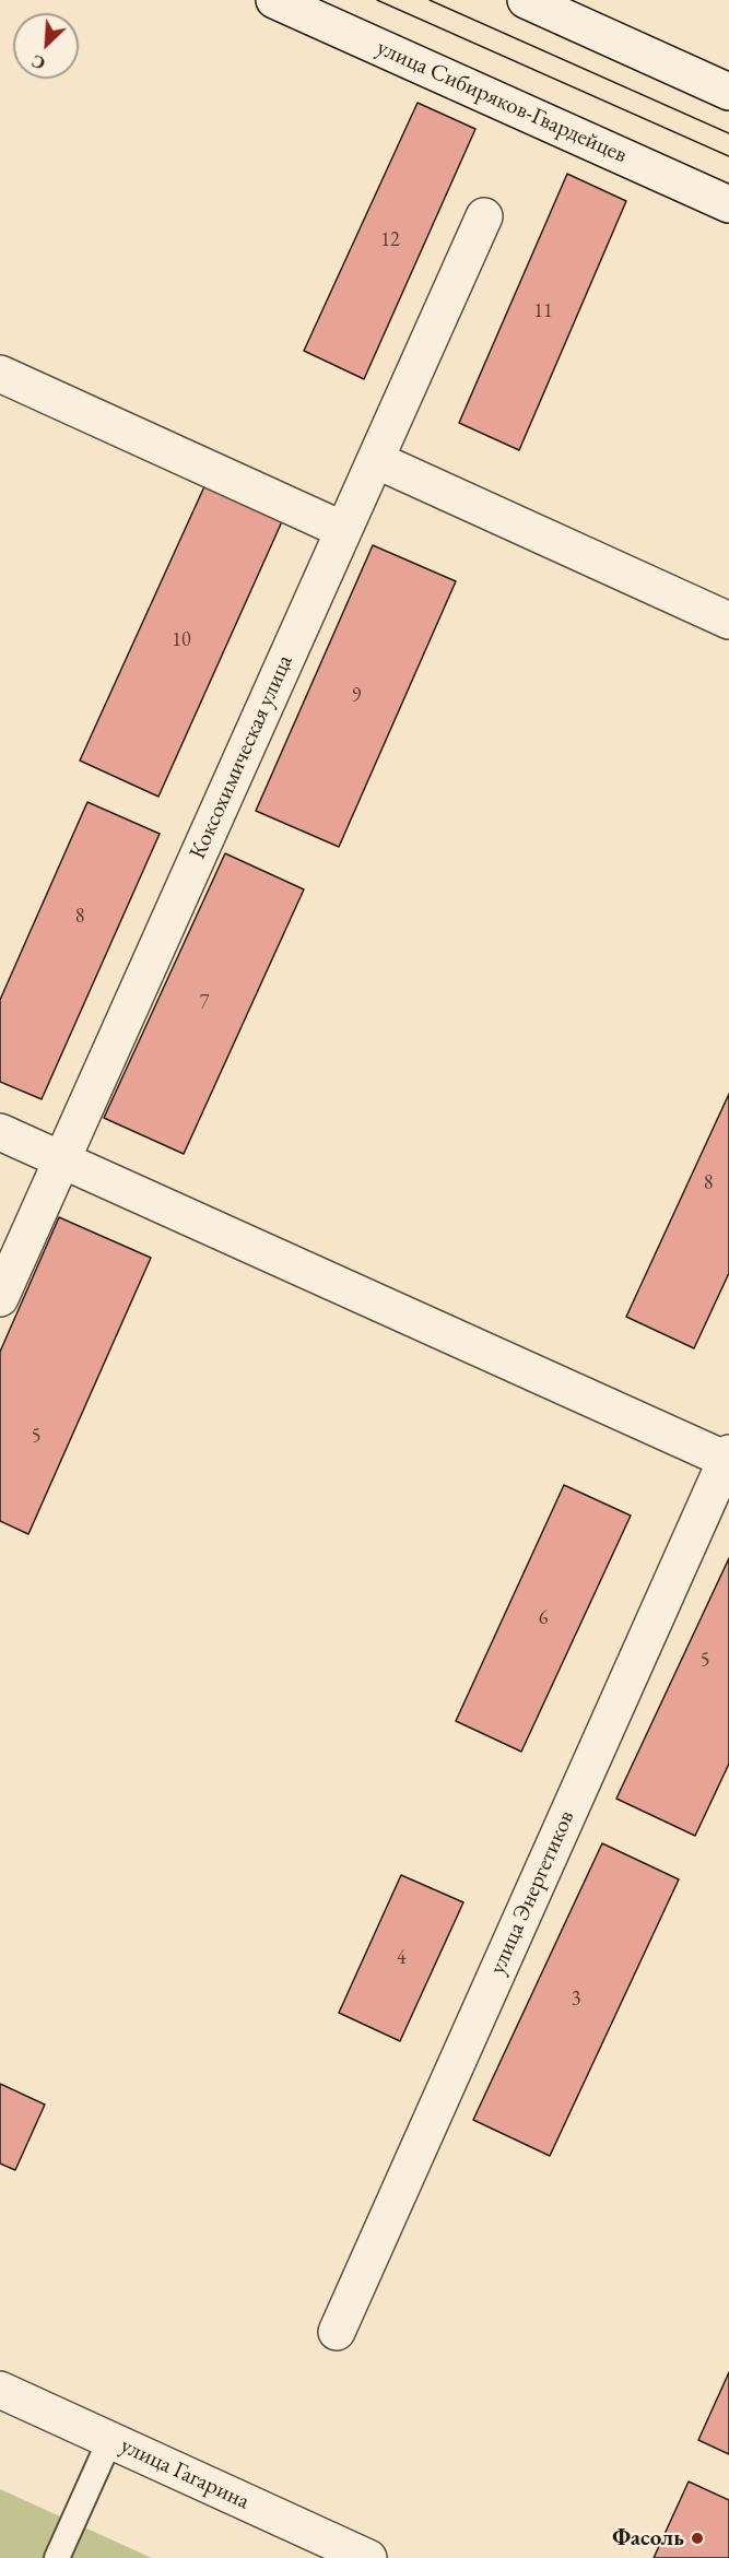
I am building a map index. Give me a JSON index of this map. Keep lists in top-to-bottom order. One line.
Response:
{"streets":{"street":["улица Сибиряков-Гвардейцев","Коксохимическая улица","улица Энергетиков","улица Гагарина"]},"places":["Фасоль"],"house_numbers":["12","11","10","9","8","7","8","5","6","5","4","3"],"north":"bottom left"}
